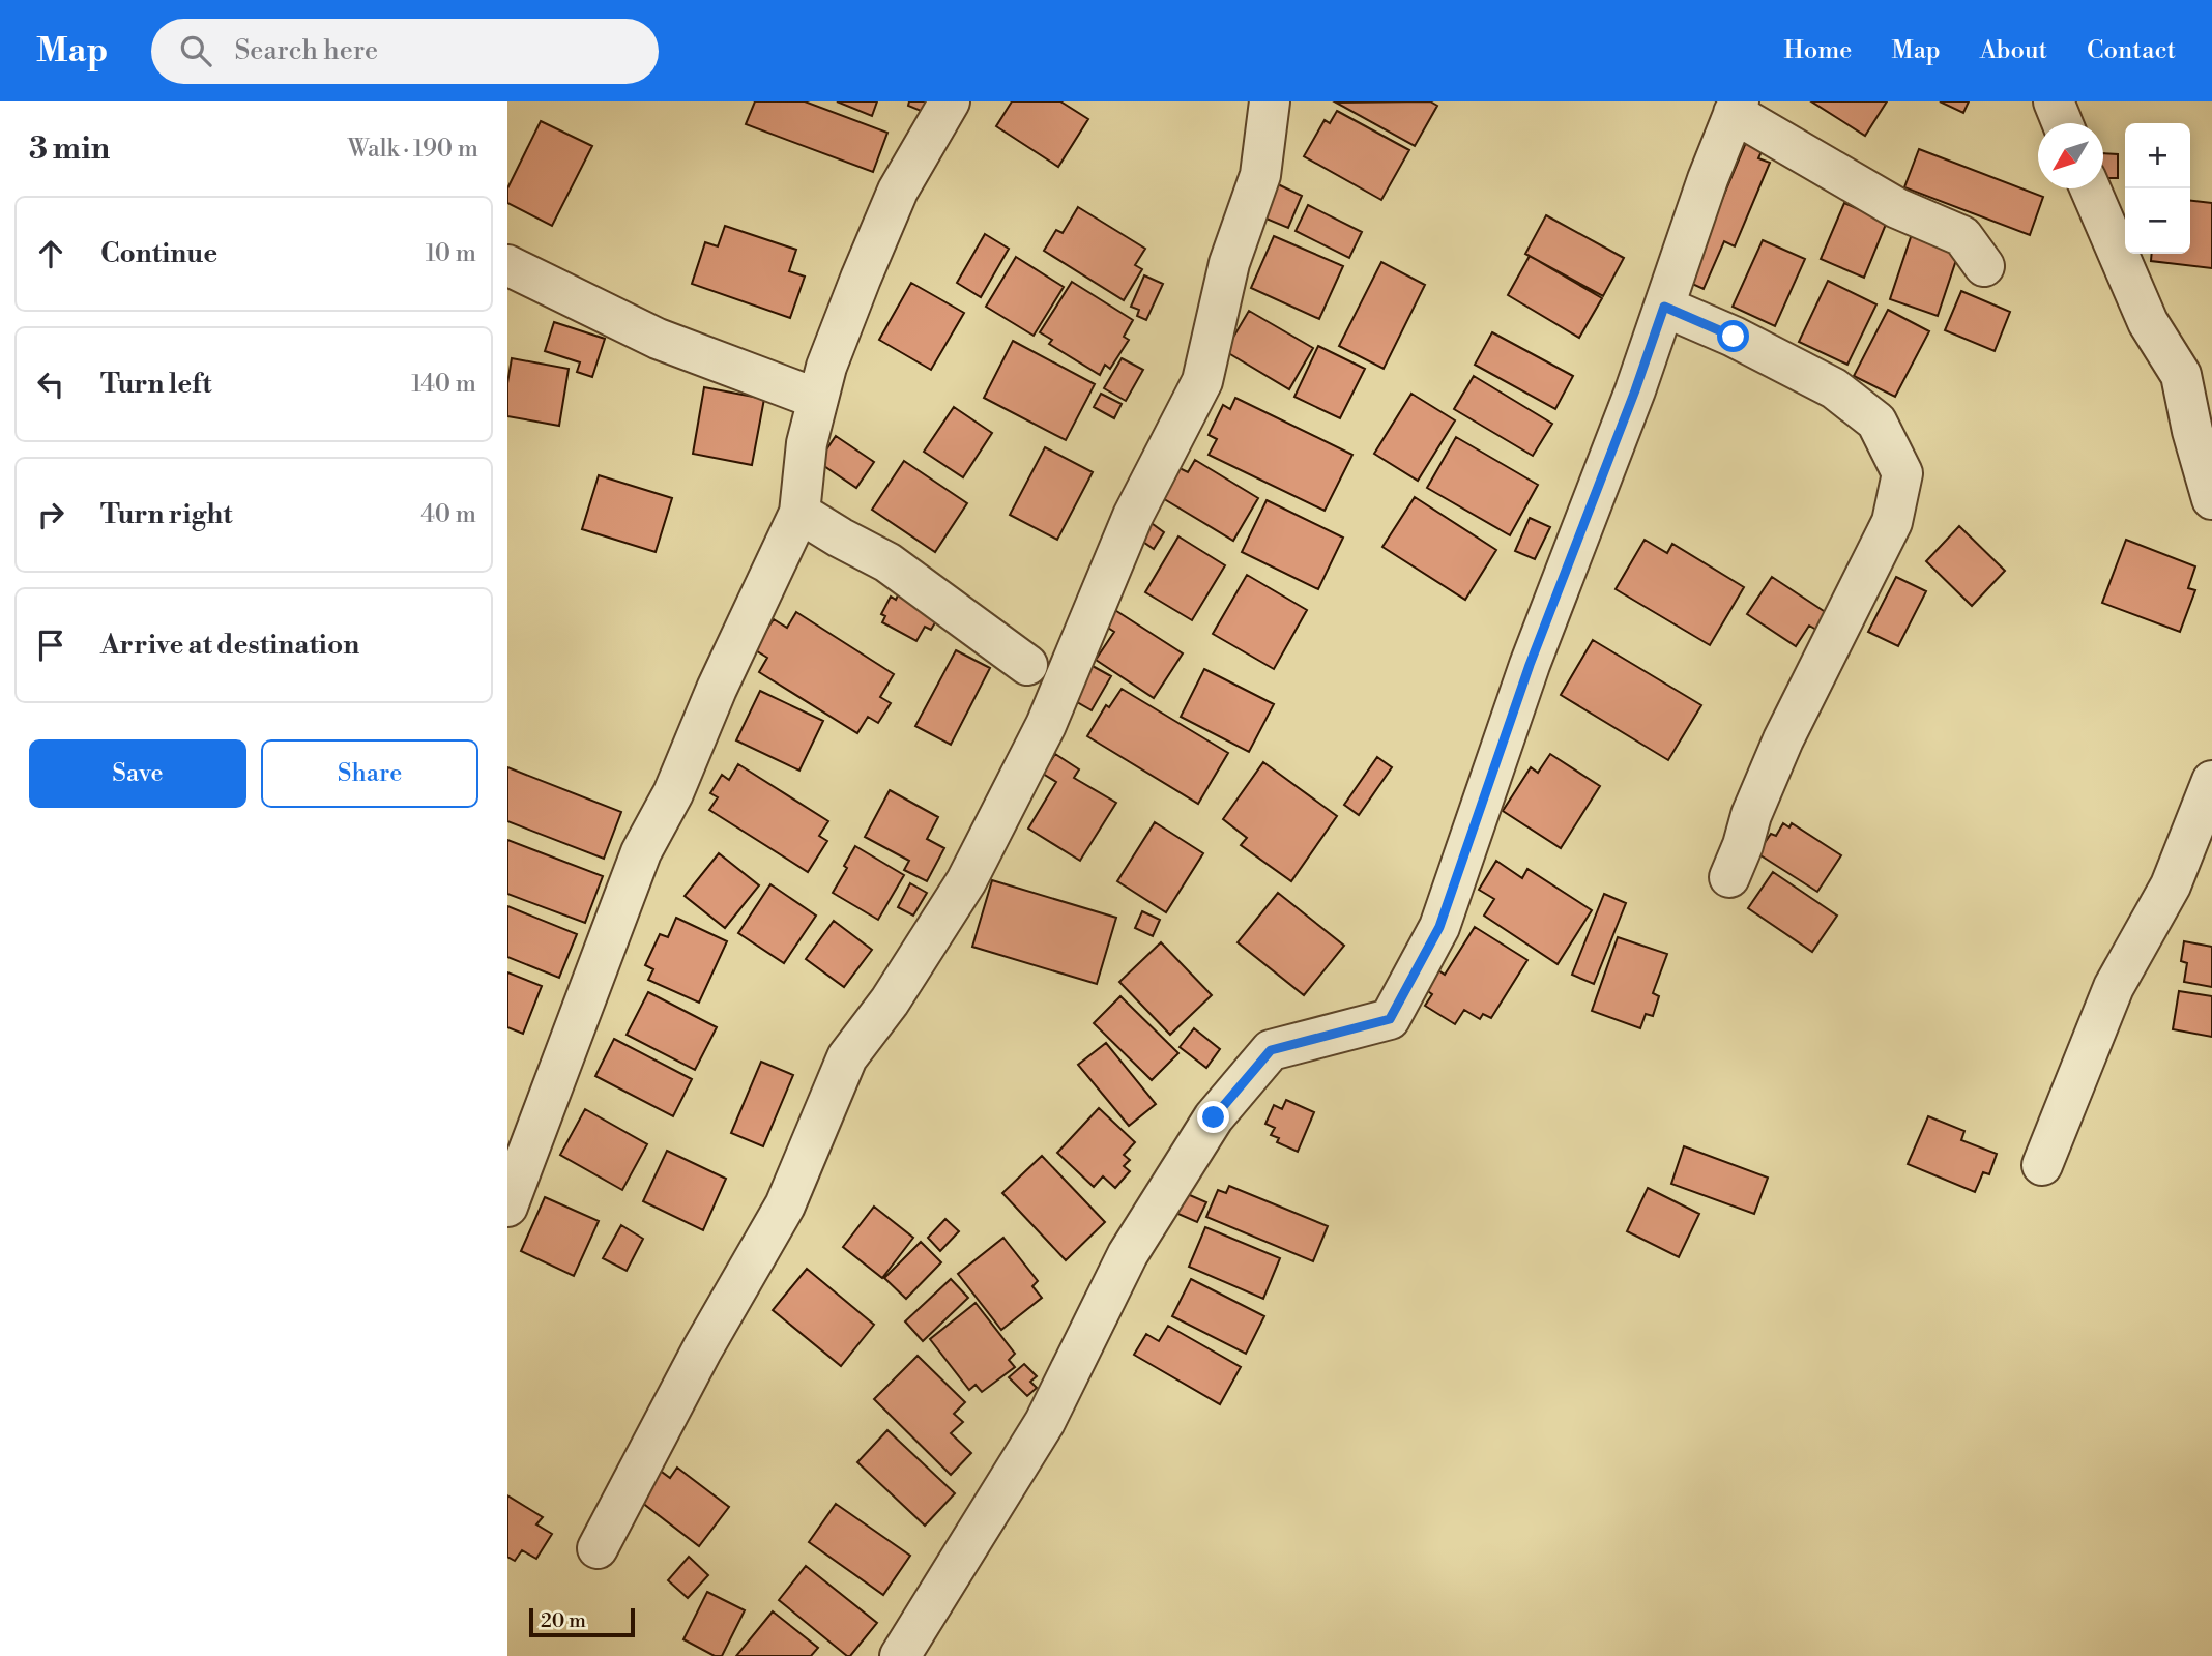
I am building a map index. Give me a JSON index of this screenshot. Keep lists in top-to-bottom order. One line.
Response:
{"scale_bar":"20 m","north":"bottom left","page":{"header":"Map","search":"Search here","nav":["Home","Map","About","Contact"],"heading":["3 min","Walk · 190 m"],"map_buttons":["+","−"],"list":[["Continue","10 m"],["Turn left","140 m"],["Turn right","40 m"],"Arrive at destination"],"buttons":["Save","Share"],"scale":"20 m"}}
